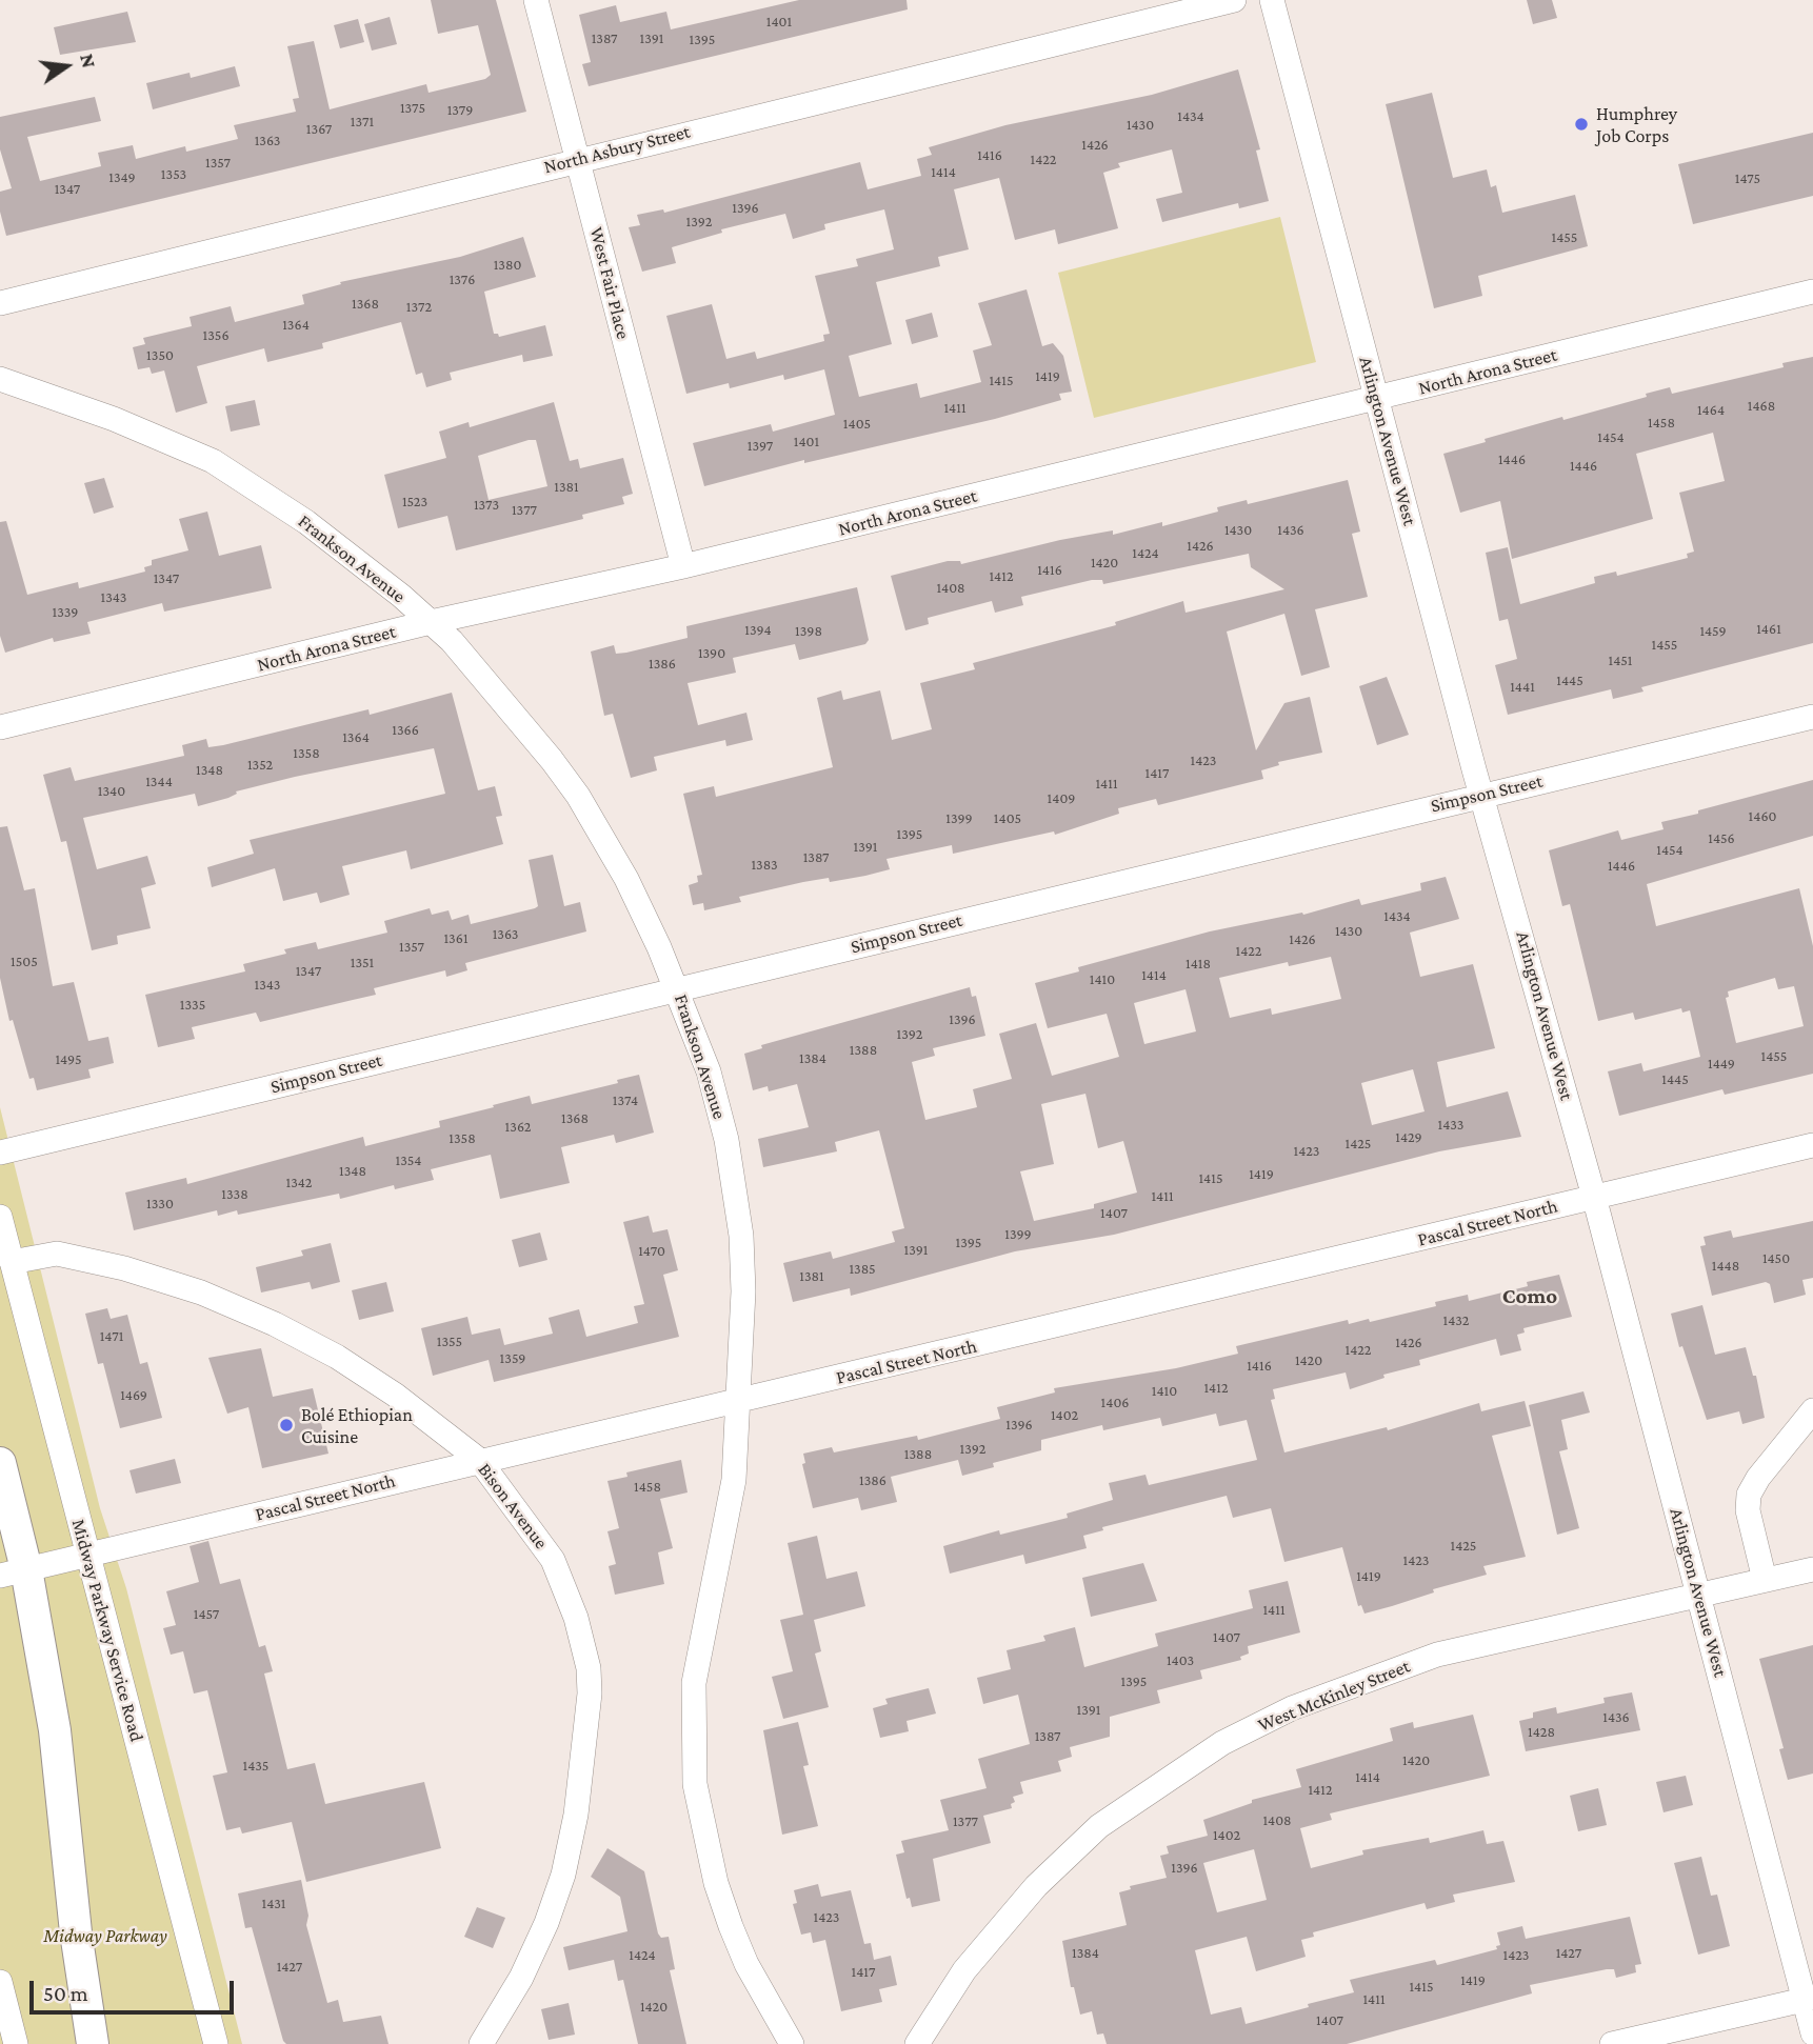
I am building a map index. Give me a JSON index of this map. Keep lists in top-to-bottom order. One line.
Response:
{"streets":{"street":["North Asbury Street","West Fair Place","North Arona Street","Arlington Avenue West","Frankson Avenue","Simpson Street","Pascal Street North","Bison Avenue","Midway Parkway Service Road","West McKinley Street"]},"crossings":[["North Asbury Street","West Fair Place"],["West Fair Place","North Arona Street"],["North Arona Street","Arlington Avenue West"],["North Arona Street","Frankson Avenue"],["Arlington Avenue West","Simpson Street"],["Arlington Avenue West","Pascal Street North"],["Arlington Avenue West","West McKinley Street"],["Frankson Avenue","Simpson Street"],["Frankson Avenue","Pascal Street North"],["Pascal Street North","Bison Avenue"],["Pascal Street North","Midway Parkway Service Road"],["Bison Avenue","Midway Parkway Service Road"]],"districts":["Como"],"parks":["Midway Parkway"],"places":["Humphrey Job Corps","Bolé Ethiopian Cuisine"],"house_numbers":["1401","1387","1391","1395","1375","1379","1434","1371","1430","1367","1363","1426","1416","1422","1357","1414","1353","1349","1475","1347","1396","1392","1455","1380","1376","1368","1372","1364","1356","1350","1419","1415","1468","1411","1464","1458","1405","1454","1401","1397","1446","1446","1381","1523","1373","1377","1430","1436","1426","1424","1420","1416","1412","1347","1408","1343","1339","1461","1394","1398","1459","1455","1390","1451","1386","1445","1441","1366","1364","1358","1423","1352","1348","1417","1344","1411","1340","1409","1460","1399","1405","1395","1456","1391","1454","1387","1383","1446","1434","1430","1363","1361","1426","1357","1422","1505","1351","1418","1347","1414","1410","1343","1335","1396","1392","1388","1455","1384","1495","1449","1445","1374","1368","1433","1362","1429","1358","1425","1423","1354","1348","1419","1415","1342","1338","1411","1330","1407","1399","1395","1391","1470","1450","1448","1385","1381","1432","1471","1355","1426","1422","1359","1420","1416","1412","1410","1469","1406","1402","1396","1392","1388","1386","1458","1425","1423","1419","1411","1457","1407","1403","1395","1391","1436","1428","1387","1420","1435","1414","1412","1408","1377","1402","1396","1431","1423","1384","1427","1424","1423","1427","1417","1419","1415","1411","1420","1407"],"scale_bar":"50 m","north":"right"}
